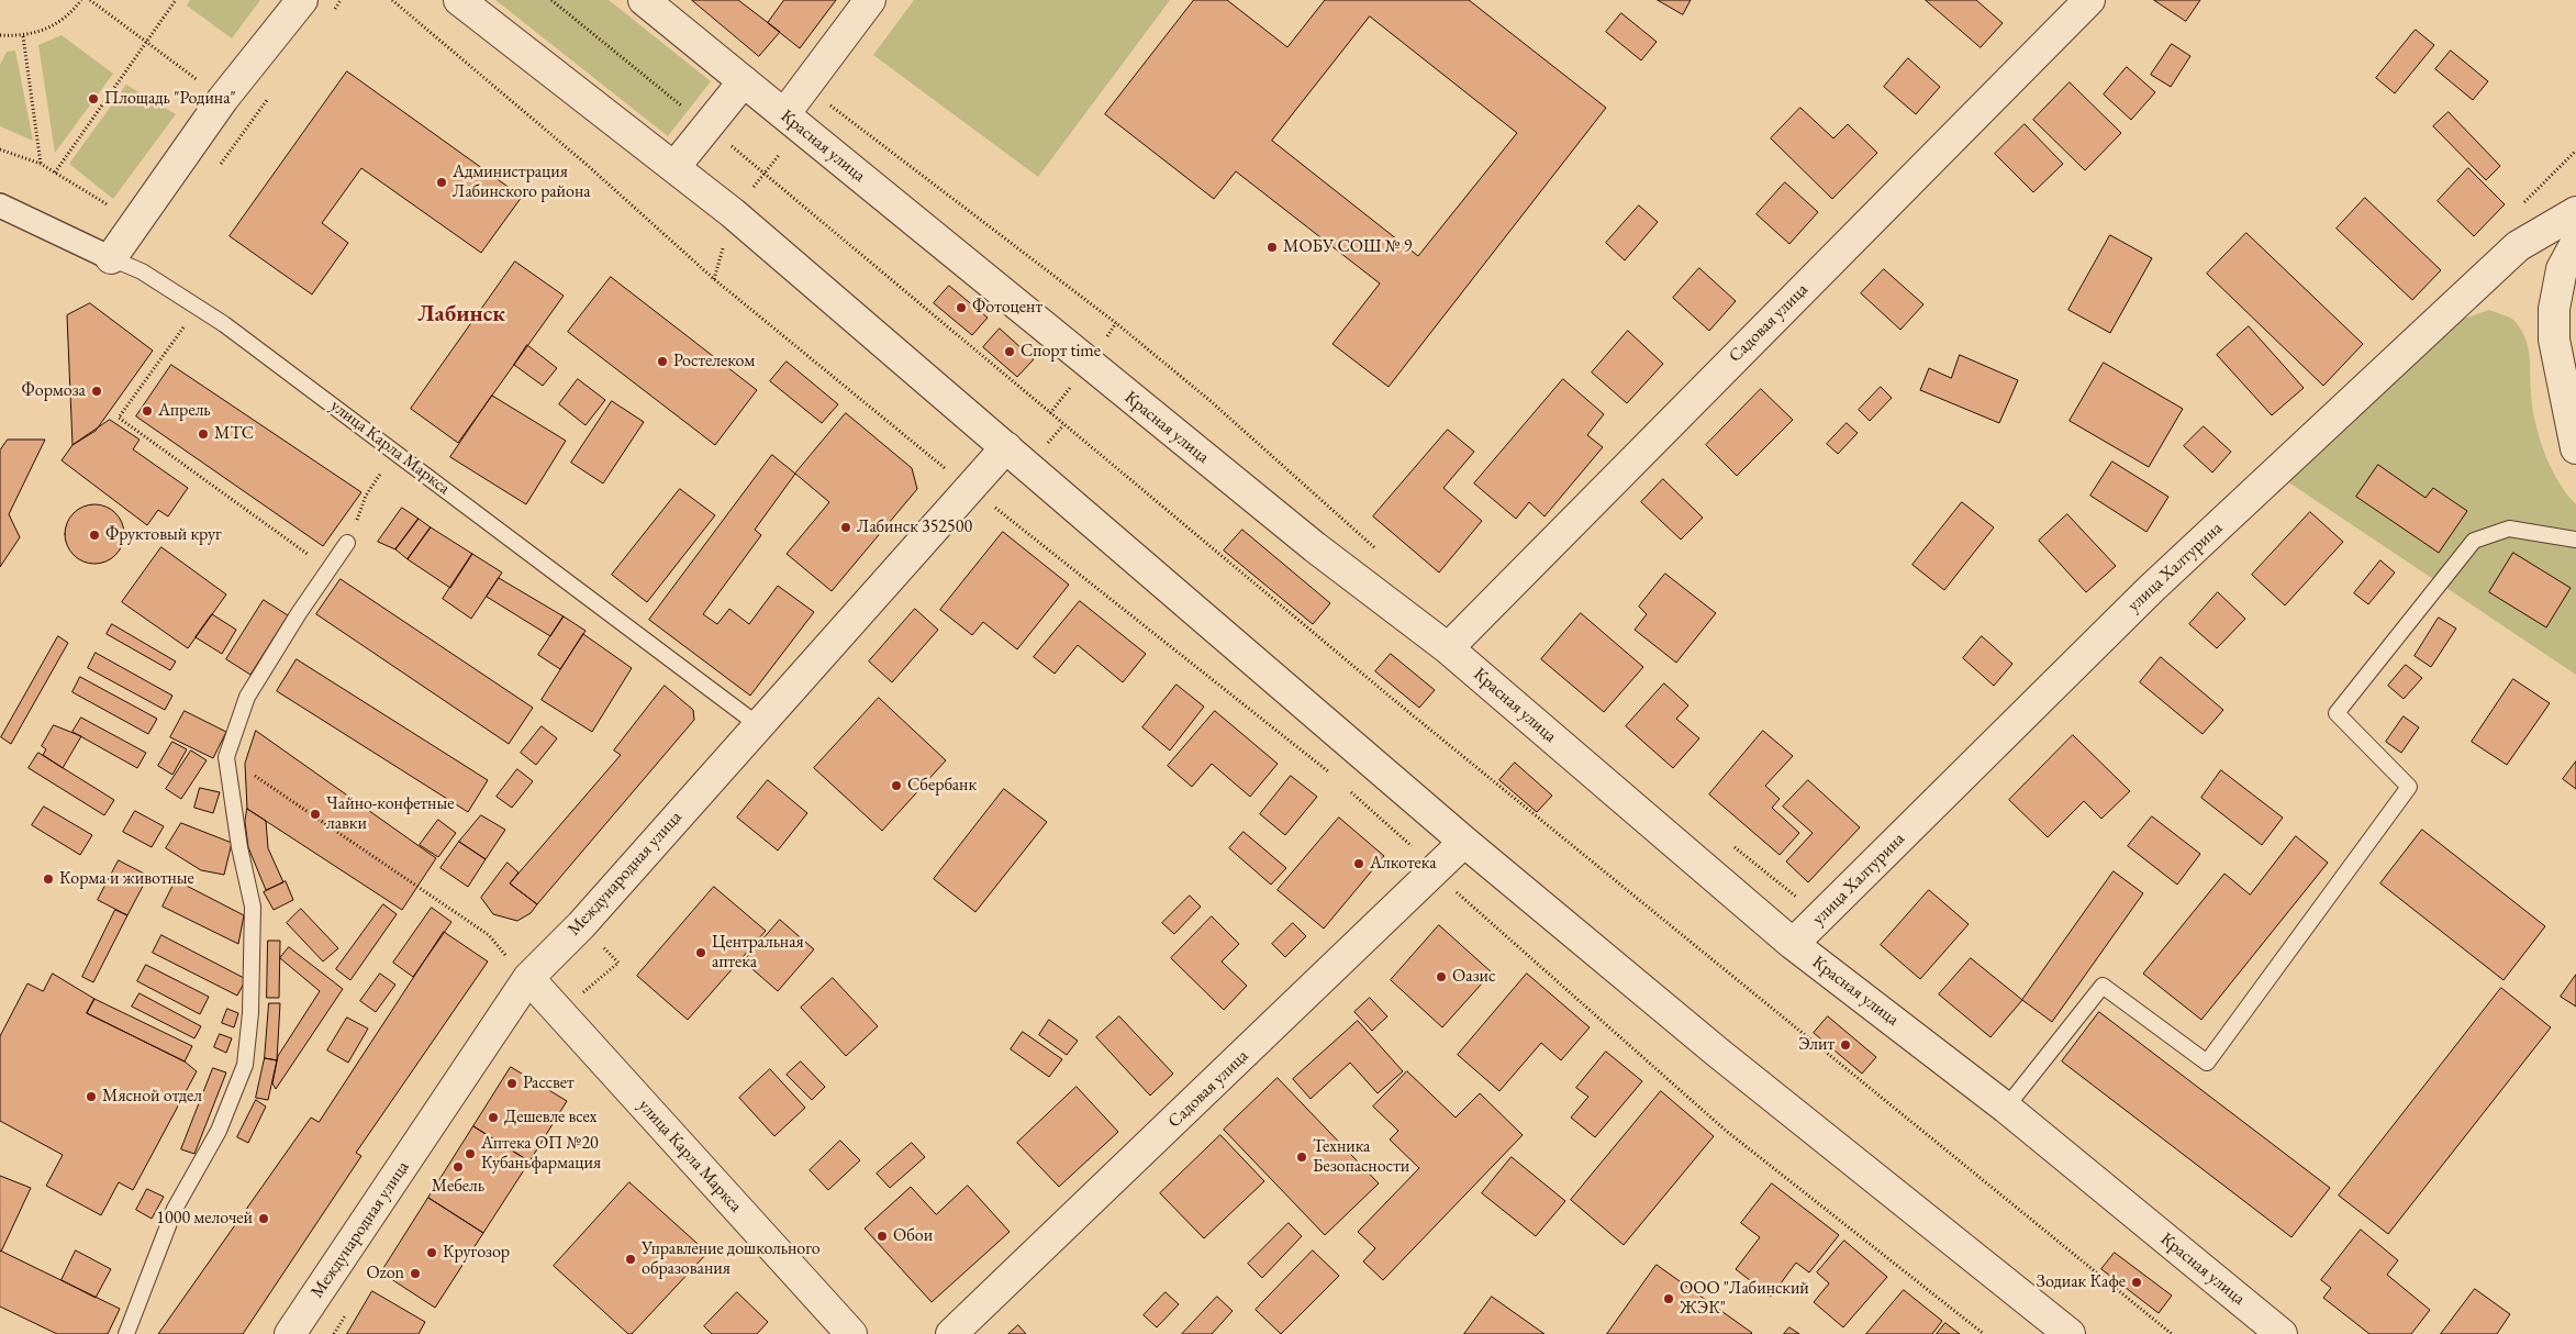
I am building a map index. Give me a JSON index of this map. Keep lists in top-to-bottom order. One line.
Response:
{"streets":{"street":["Красная улица","Садовая улица","улица Карла Маркса","улица Халтурина","Международная улица"]},"crossings":[["Красная улица","Садовая улица"],["Красная улица","улица Халтурина"],["улица Карла Маркса","Международная улица"]],"districts":["Лабинск"],"places":["Площадь \"Родина\"","Администрация Лабинского района","МОБУ СОШ № 9","Фотоцент","Спорт time","Ростелеком","Формоза","Апрель","МТС","Лабинск 352500","Фруктовый круг","Сбербанк","Чайно-конфетные лавки","Алкотека","Корма и животные","Центральная аптека","Оазис","Элит","Рассвет","Мясной отдел","Дешевле всех","Аптека ОП №20 Кубаньфармация","Техника Безопасности","Мебель","1000 мелочей","Обои","Кругозор","Управление дошкольного образования","Ozon","Зодиак Кафе","ООО \"Лабинский ЖЭК\""]}
